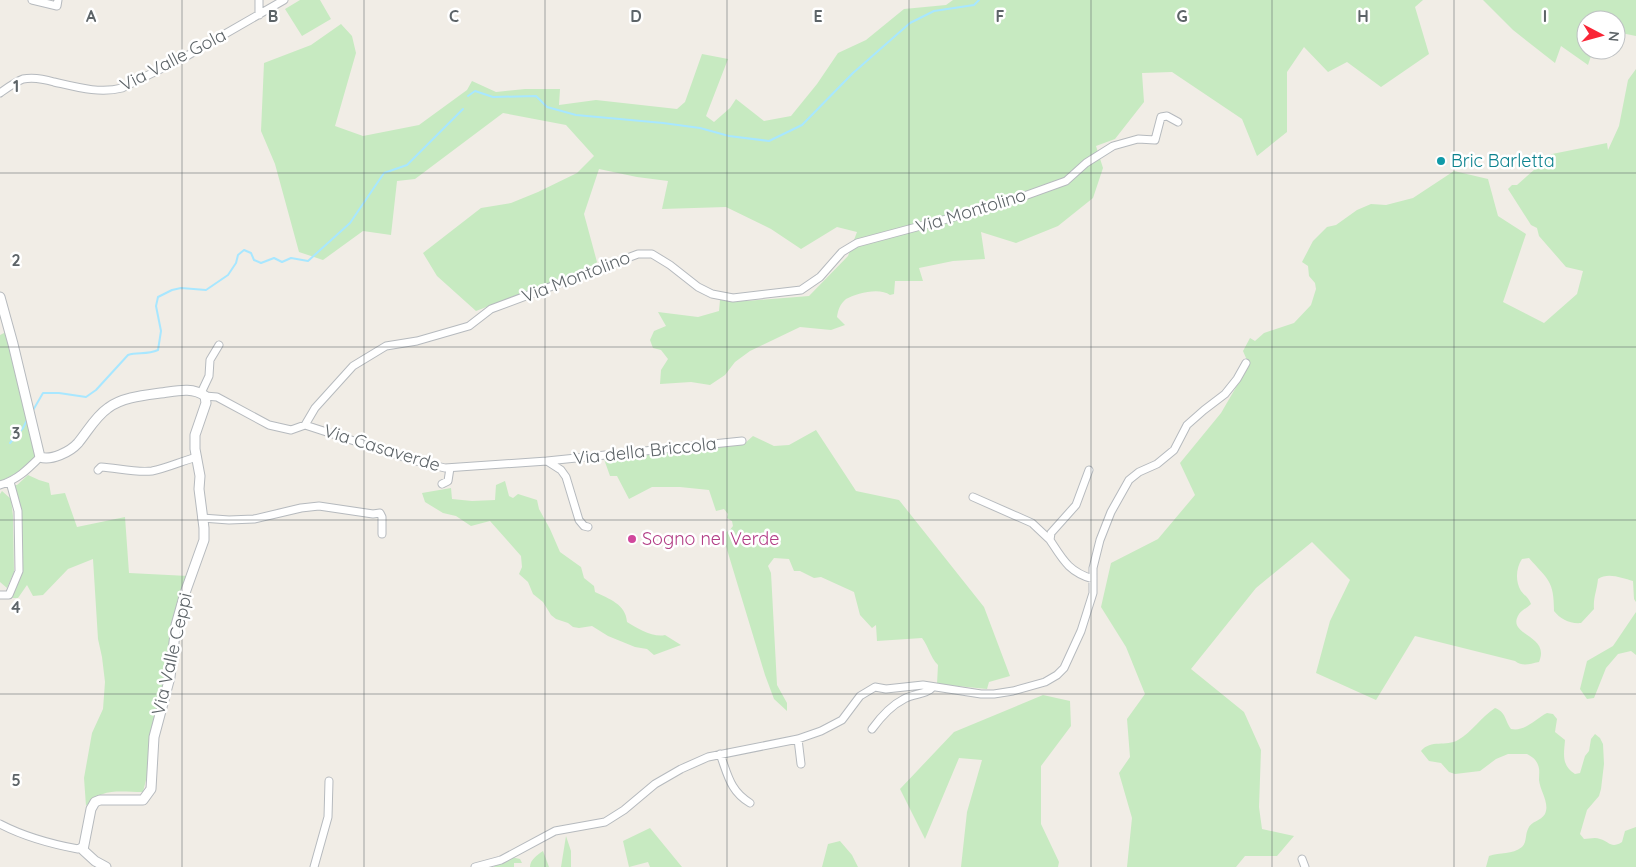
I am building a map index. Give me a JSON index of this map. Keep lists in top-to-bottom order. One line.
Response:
{"streets":{"street":["Via Valle Gola","Via Montolino","Via Casaverde","Via della Briccola","Via Valle Ceppi"]},"crossings":[["Via Montolino","Via Casaverde"],["Via Casaverde","Via della Briccola"],["Via Casaverde","Via Valle Ceppi"]],"places":["Bric Barletta","Sogno nel Verde"],"north":"right","grid":{"columns":["A","B","C","D","E","F","G","H","I"],"rows":["1","2","3","4","5"]}}
